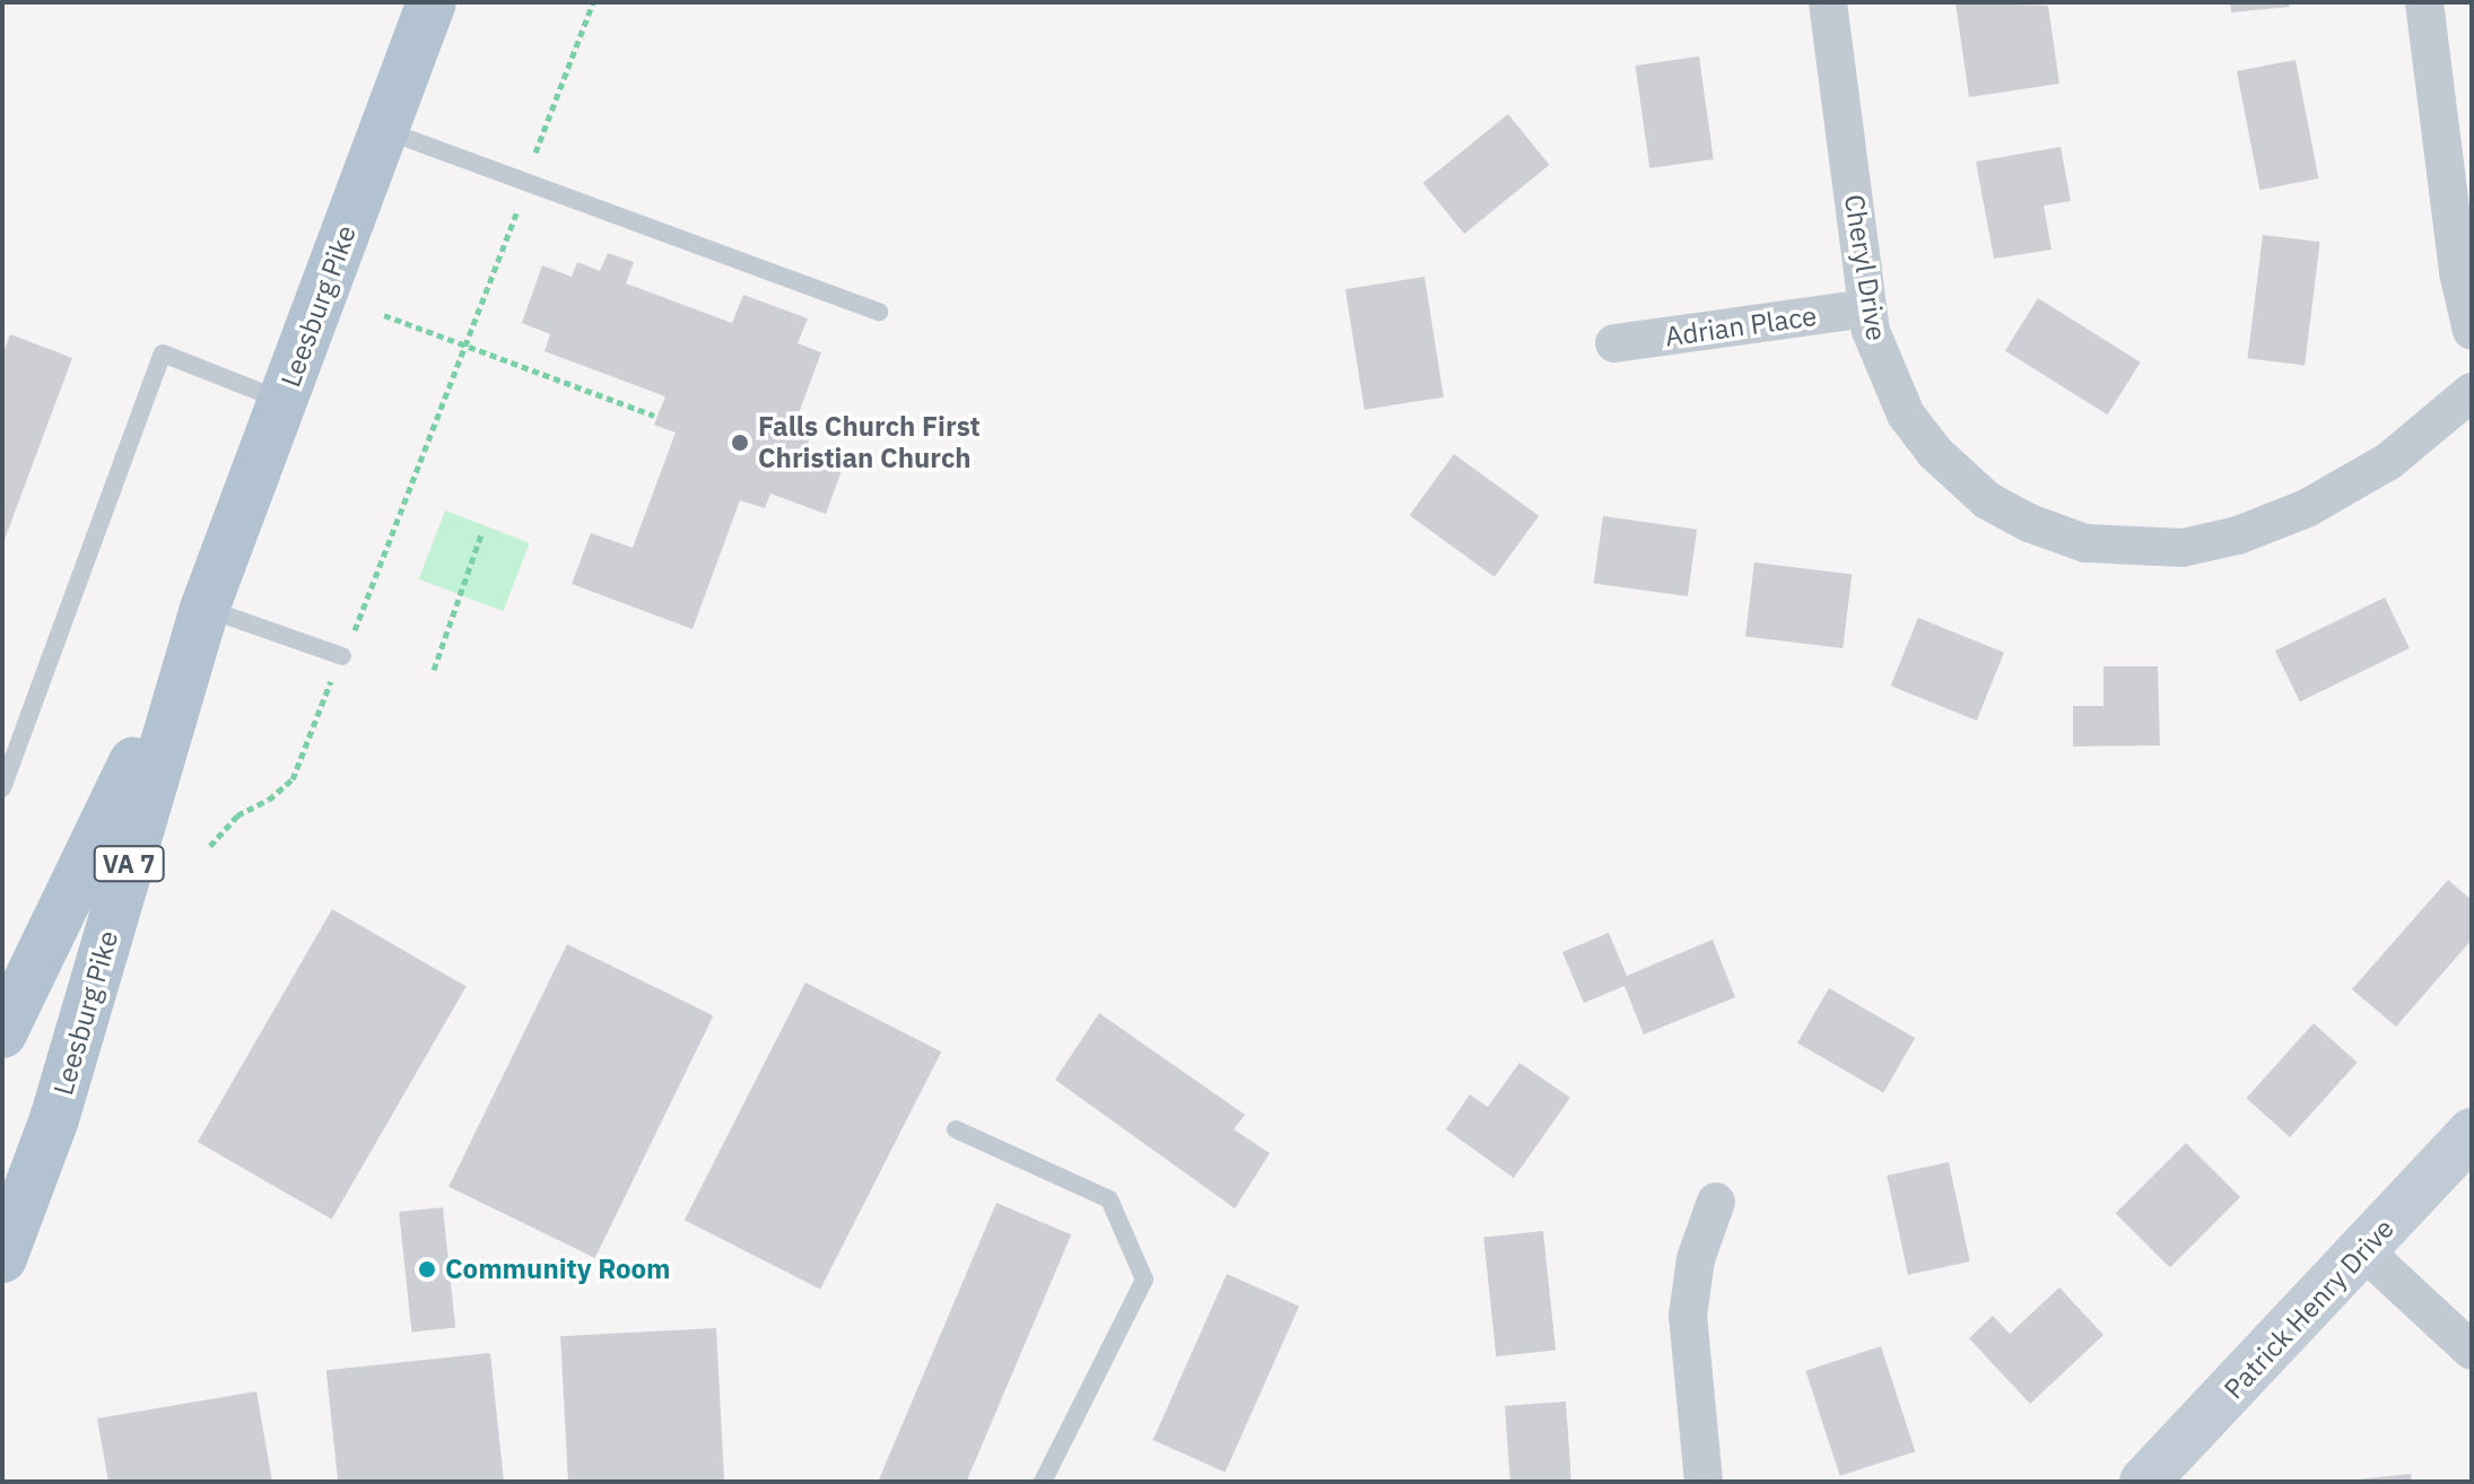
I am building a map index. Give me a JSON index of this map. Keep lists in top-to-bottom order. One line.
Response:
{"streets":{"main road":["Leesburg Pike","VA 7"],"street":["Cheryl Drive","Adrian Place","Patrick Henry Drive"]},"crossings":[["Cheryl Drive","Adrian Place"]],"places":["Falls Church First Christian Church","Community Room"]}
